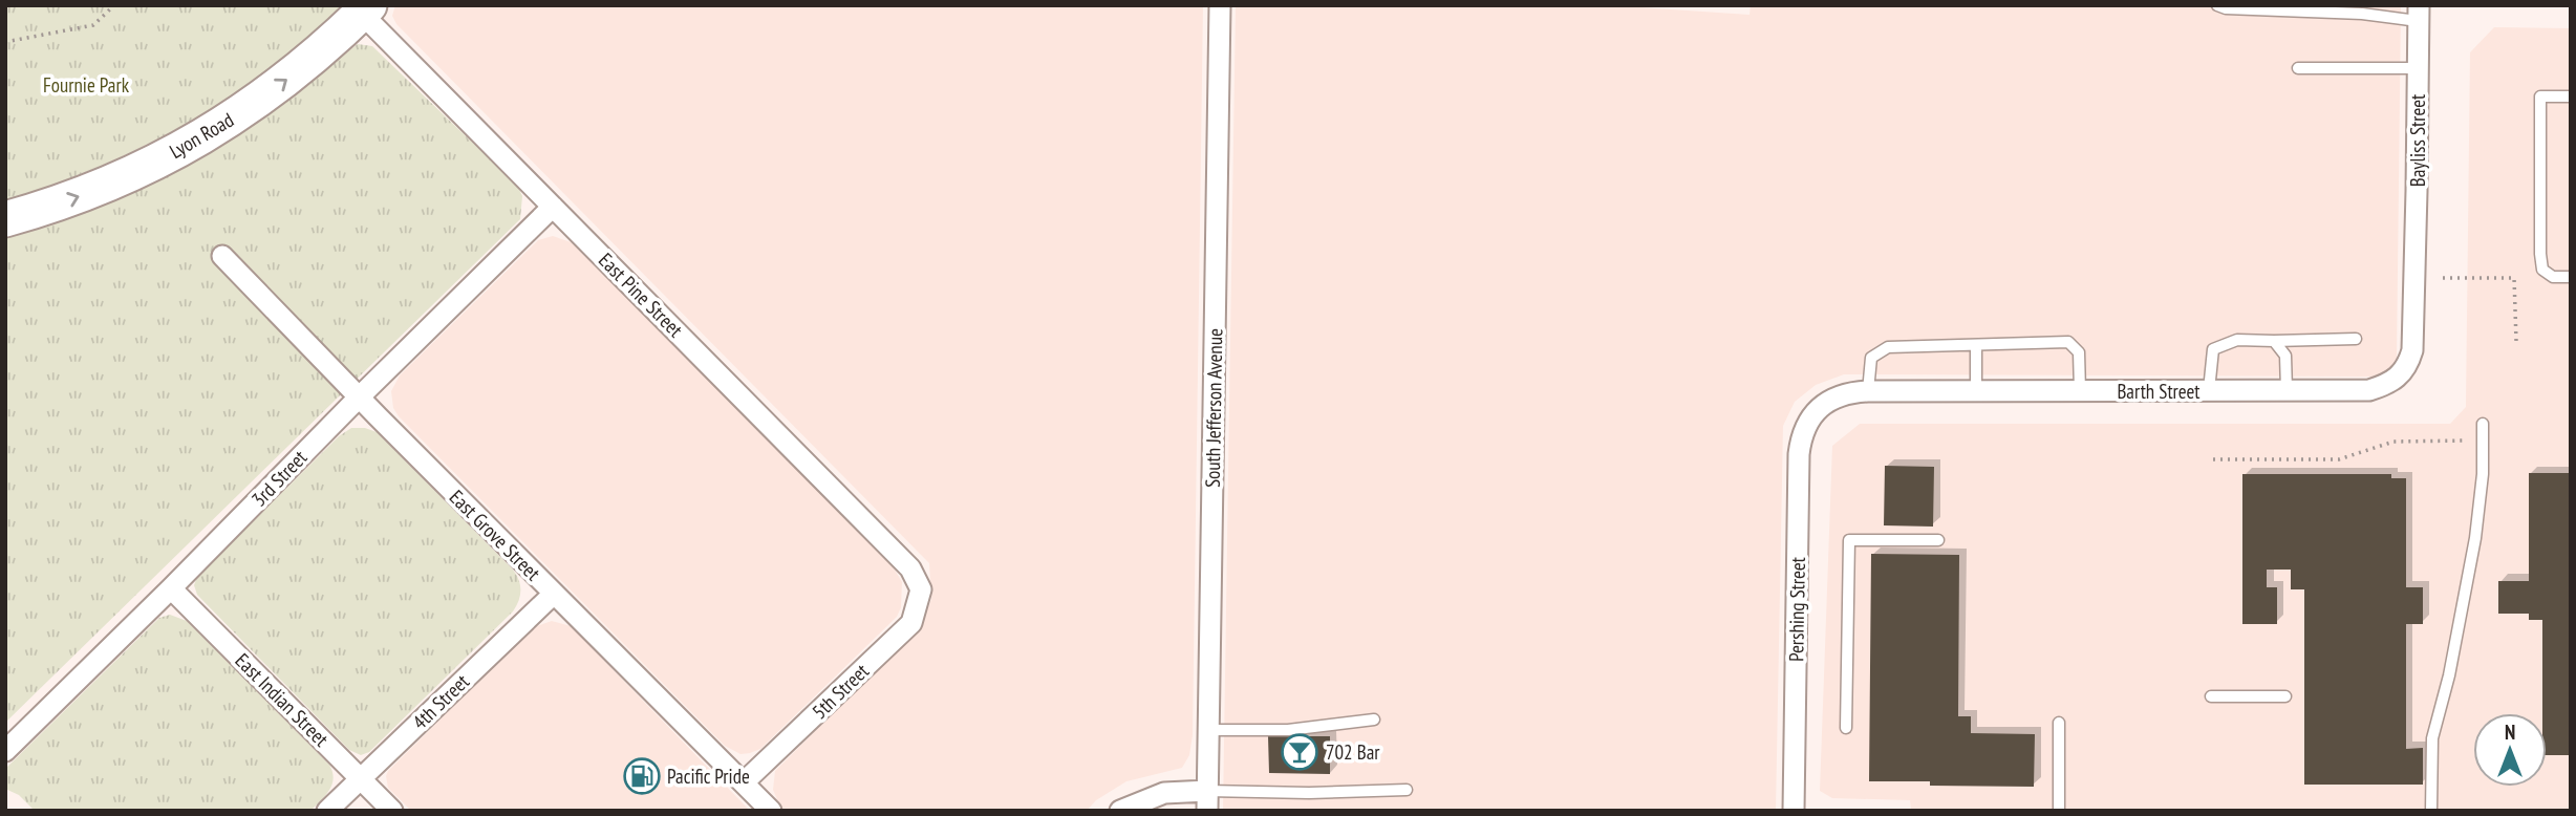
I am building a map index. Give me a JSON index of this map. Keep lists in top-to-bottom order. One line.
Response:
{"streets":{"highway":["Lyon Road"],"street":["Bayliss Street","East Pine Street","Barth Street","South Jefferson Avenue","3rd Street","East Grove Street","Pershing Street","5th Street","East Indian Street","4th Street"]},"crossings":[["Lyon Road","East Pine Street"],["Bayliss Street","Barth Street"],["East Pine Street","3rd Street"],["East Pine Street","5th Street"],["Barth Street","Pershing Street"],["3rd Street","East Grove Street"],["3rd Street","East Indian Street"],["East Grove Street","5th Street"],["East Grove Street","4th Street"],["East Indian Street","4th Street"]],"one_way":["Lyon Road"],"parks":["Fournie Park"],"places":{"bar":["702 Bar"],"fuel station":["Pacific Pride"]},"north":"top"}
